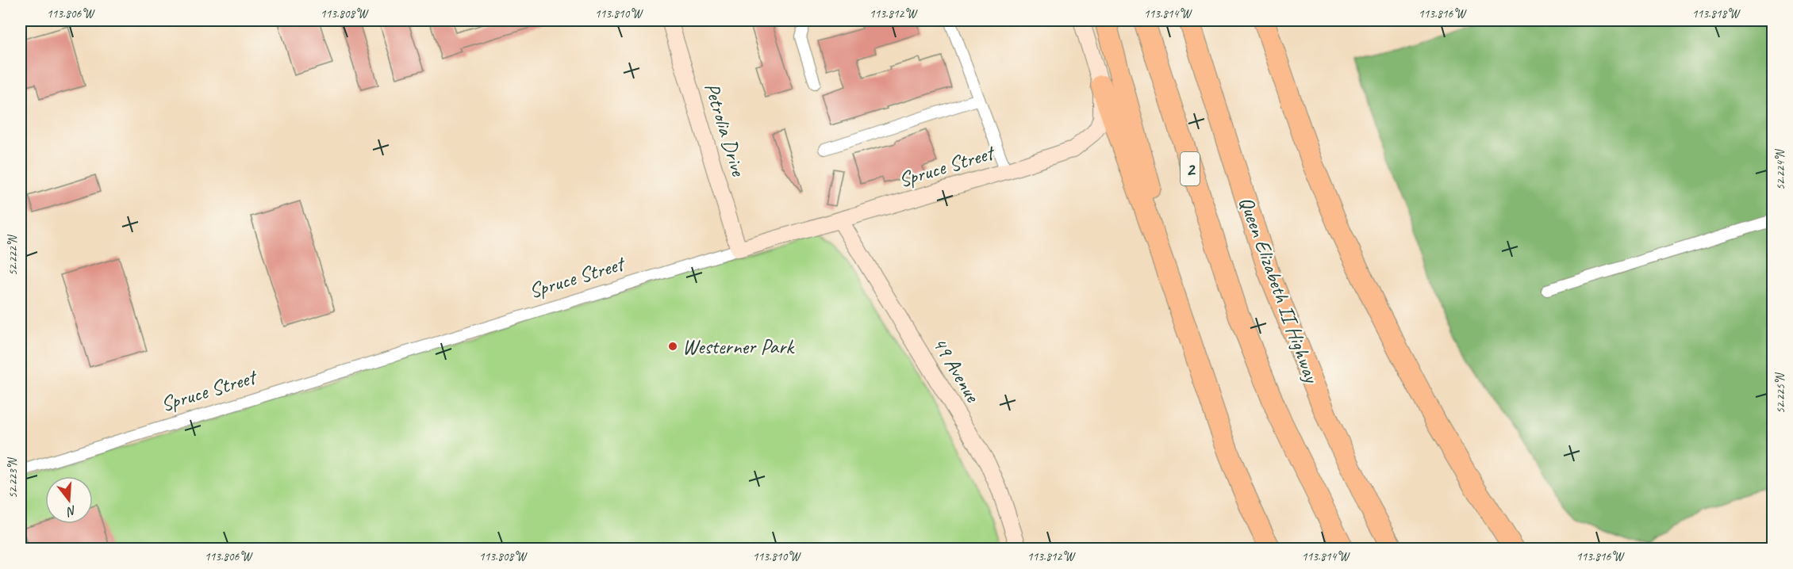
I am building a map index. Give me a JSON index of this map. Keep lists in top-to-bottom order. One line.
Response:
{"streets":{"highway":["2","Queen Elizabeth II Highway"],"street":["Petrolia Drive","Spruce Street","49 Avenue"]},"crossings":[["Petrolia Drive","Spruce Street"],["Spruce Street","49 Avenue"]],"places":["Westerner Park"],"north":"bottom","coordinates":["113.806°W","113.808°W","113.810°W","113.812°W","113.814°W","113.816°W","113.818°W","52.224°N","52.222°N","52.225°N","52.223°N"]}
